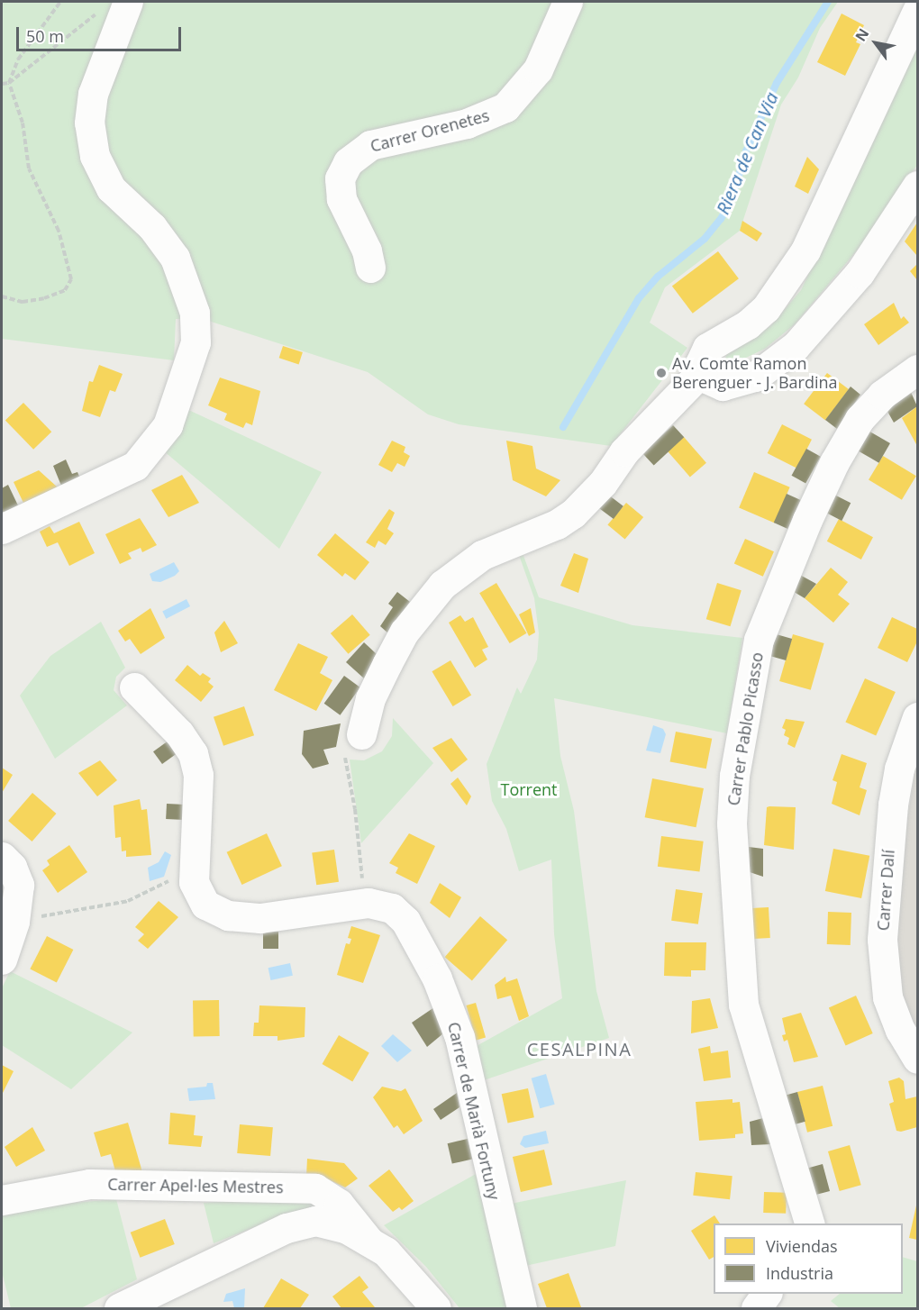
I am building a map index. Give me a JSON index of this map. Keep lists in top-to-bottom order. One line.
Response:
{"streets":{"street":["Carrer Orenetes","Carrer Pablo Picasso","Carrer Dalí","Carrer de Marià Fortuny","Carrer Apel·les Mestres"]},"districts":["CESALPINA"],"water":["Riera de Can Via"],"parks":["Torrent"],"places":["Av. Comte Ramon Berenguer - J. Bardina"],"legend":["Viviendas","Industria"],"scale_bar":"50 m","north":"top left"}
